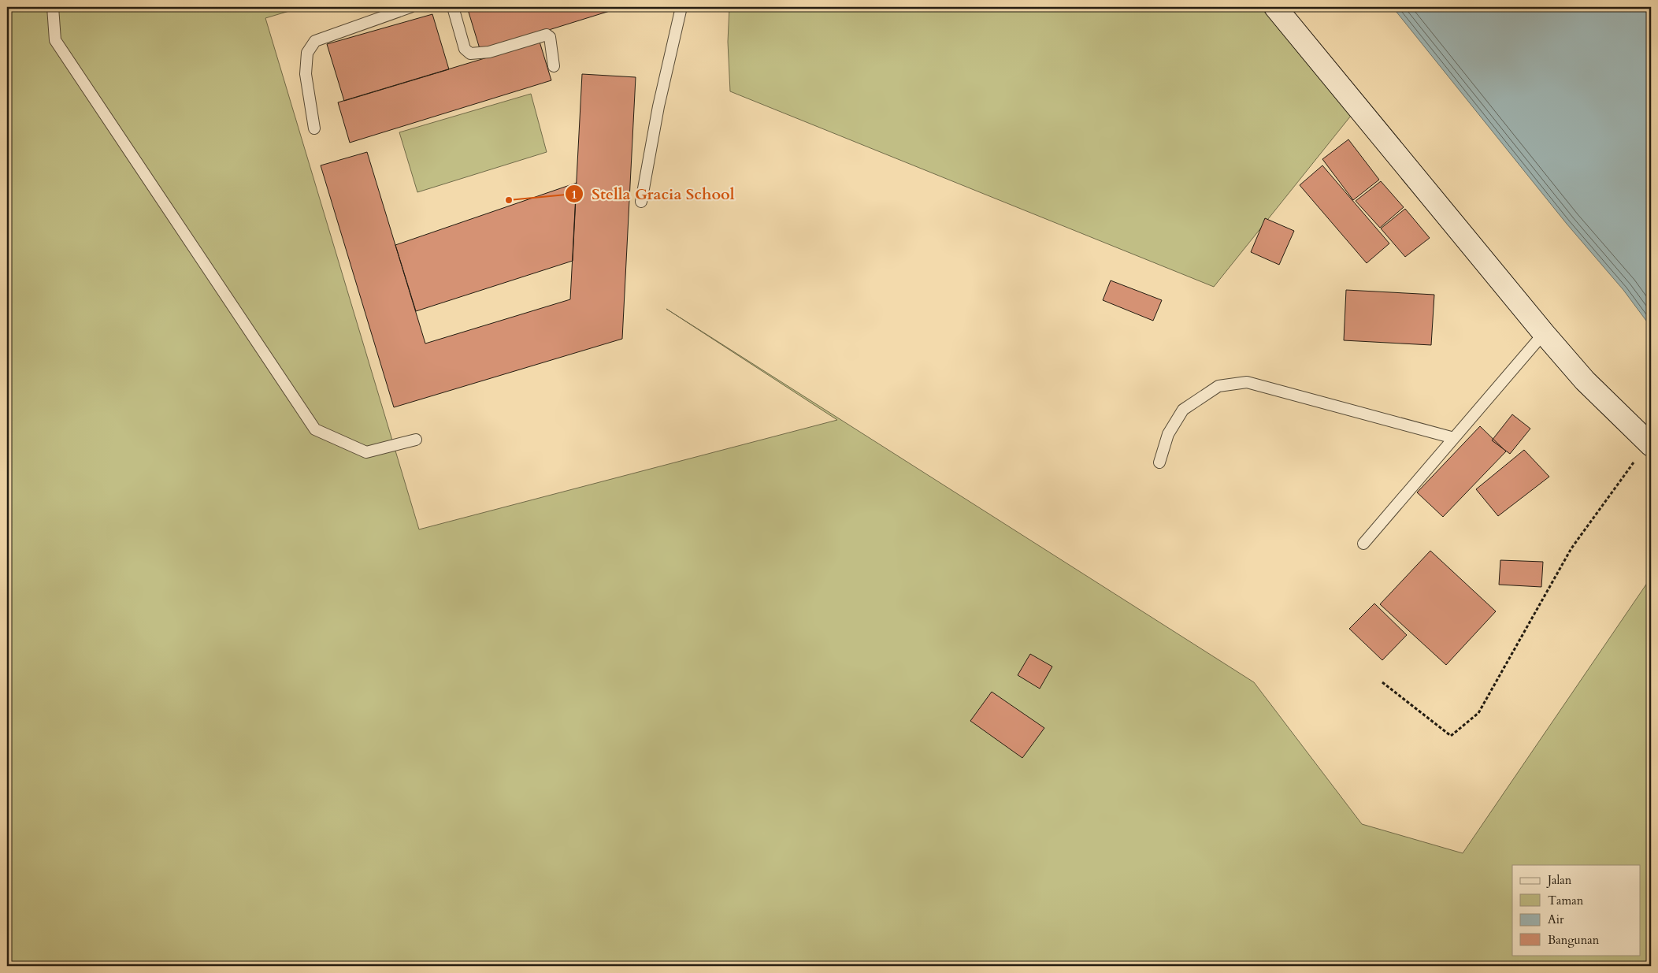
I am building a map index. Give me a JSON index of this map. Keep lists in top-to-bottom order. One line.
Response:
{"places":["Stella Gracia School"],"legend":["Jalan","Taman","Air","Bangunan"]}
